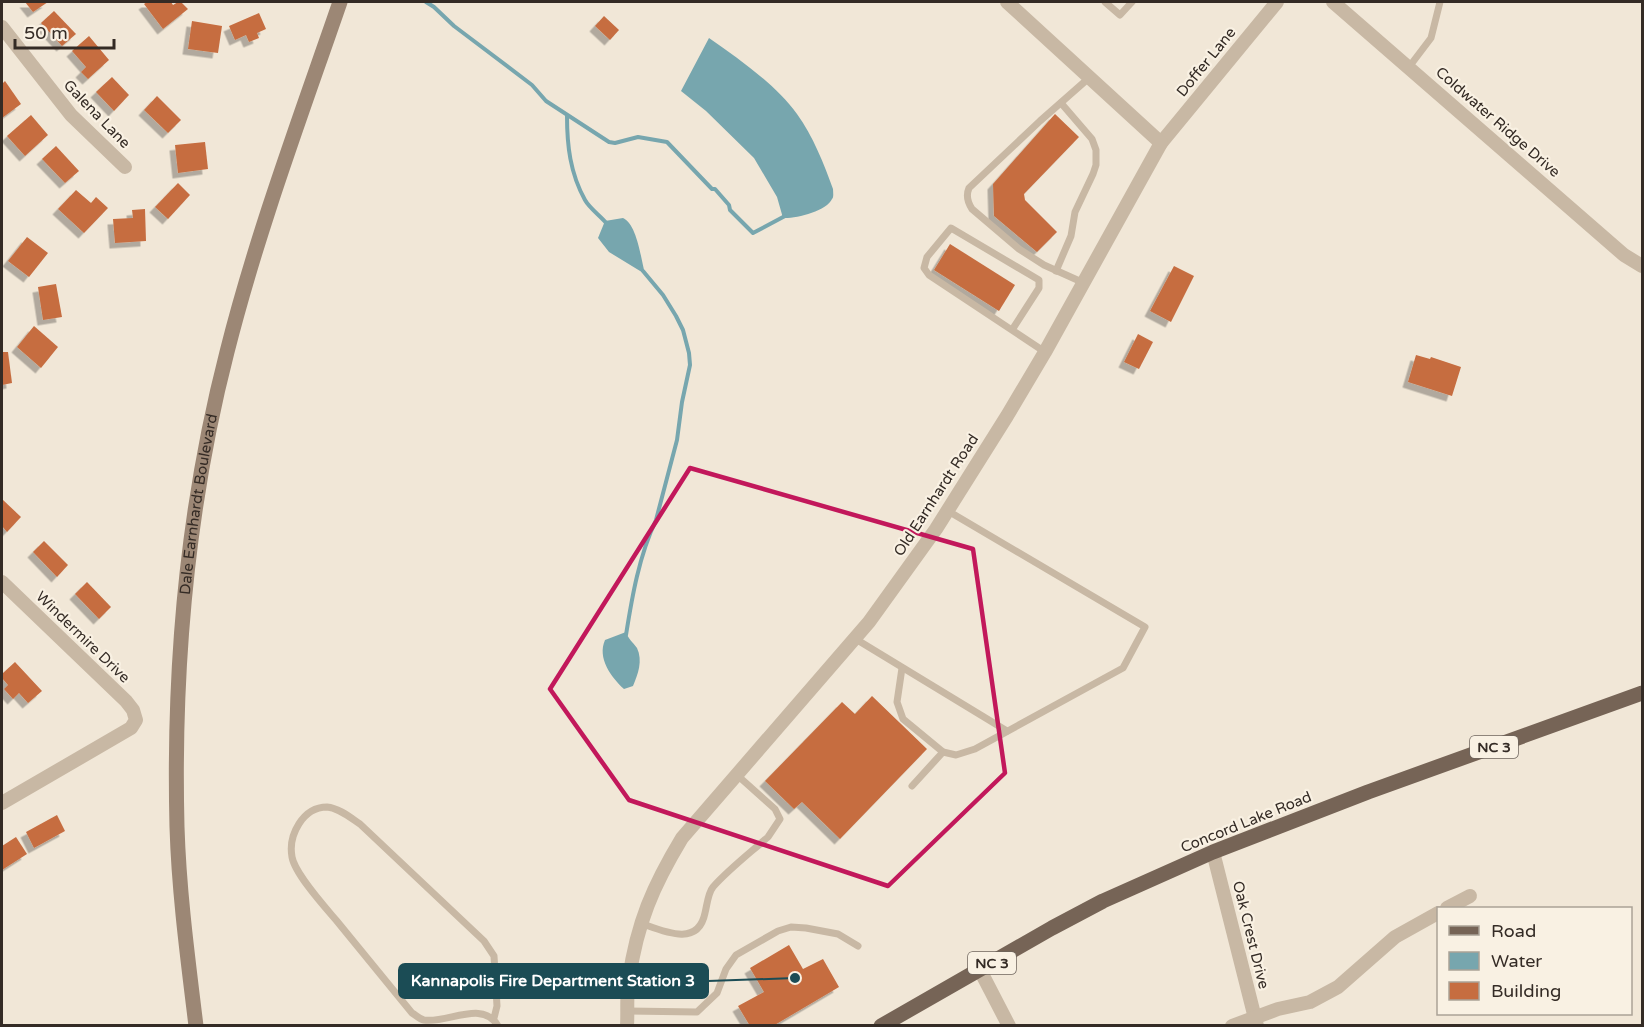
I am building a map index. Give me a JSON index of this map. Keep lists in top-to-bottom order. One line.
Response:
{"streets":{"main road":["Dale Earnhardt Boulevard","NC 3","Concord Lake Road"],"street":["Doffer Lane","Galena Lane","Coldwater Ridge Drive","Old Earnhardt Road","Windermire Drive","Oak Crest Drive"]},"crossings":[["Doffer Lane","Old Earnhardt Road"],["Concord Lake Road","Oak Crest Drive"]],"places":["Kannapolis Fire Department Station 3"],"legend":["Road","Water","Building"],"scale_bar":"50 m"}
